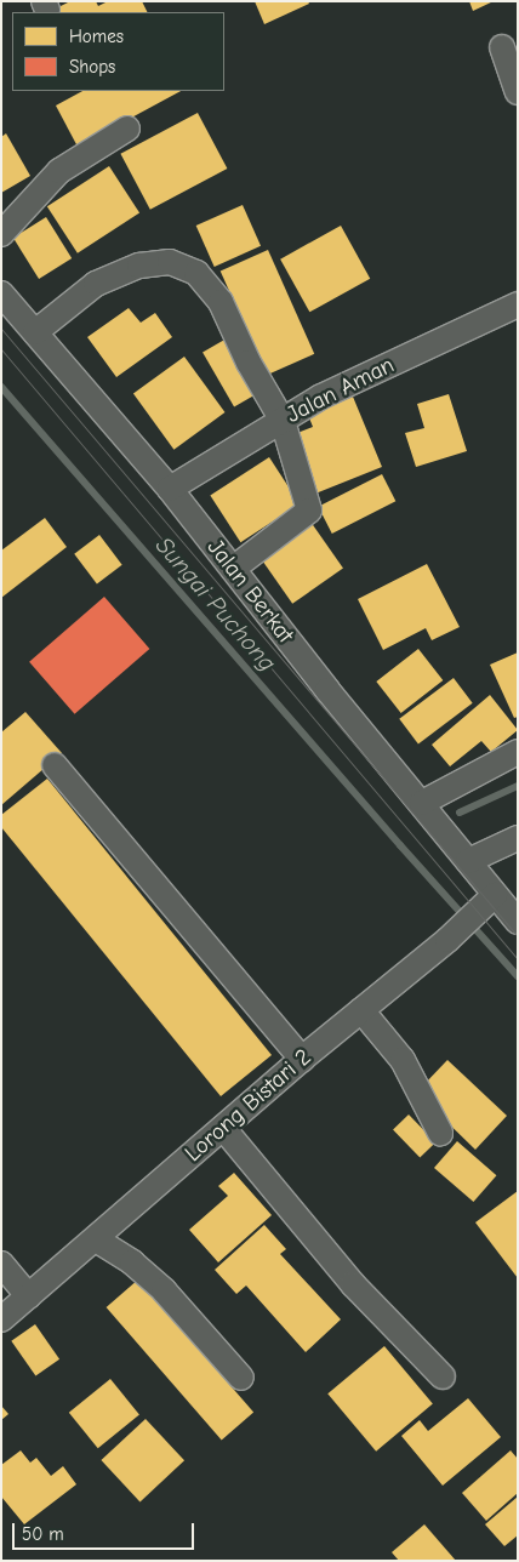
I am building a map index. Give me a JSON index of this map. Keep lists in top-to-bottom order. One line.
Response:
{"streets":{"street":["Jalan Aman","Jalan Berkat","Lorong Bistari 2"]},"crossings":[["Jalan Aman","Jalan Berkat"],["Jalan Berkat","Lorong Bistari 2"]],"water":["Sungai Puchong"],"legend":["Homes","Shops"],"scale_bar":"50 m"}
